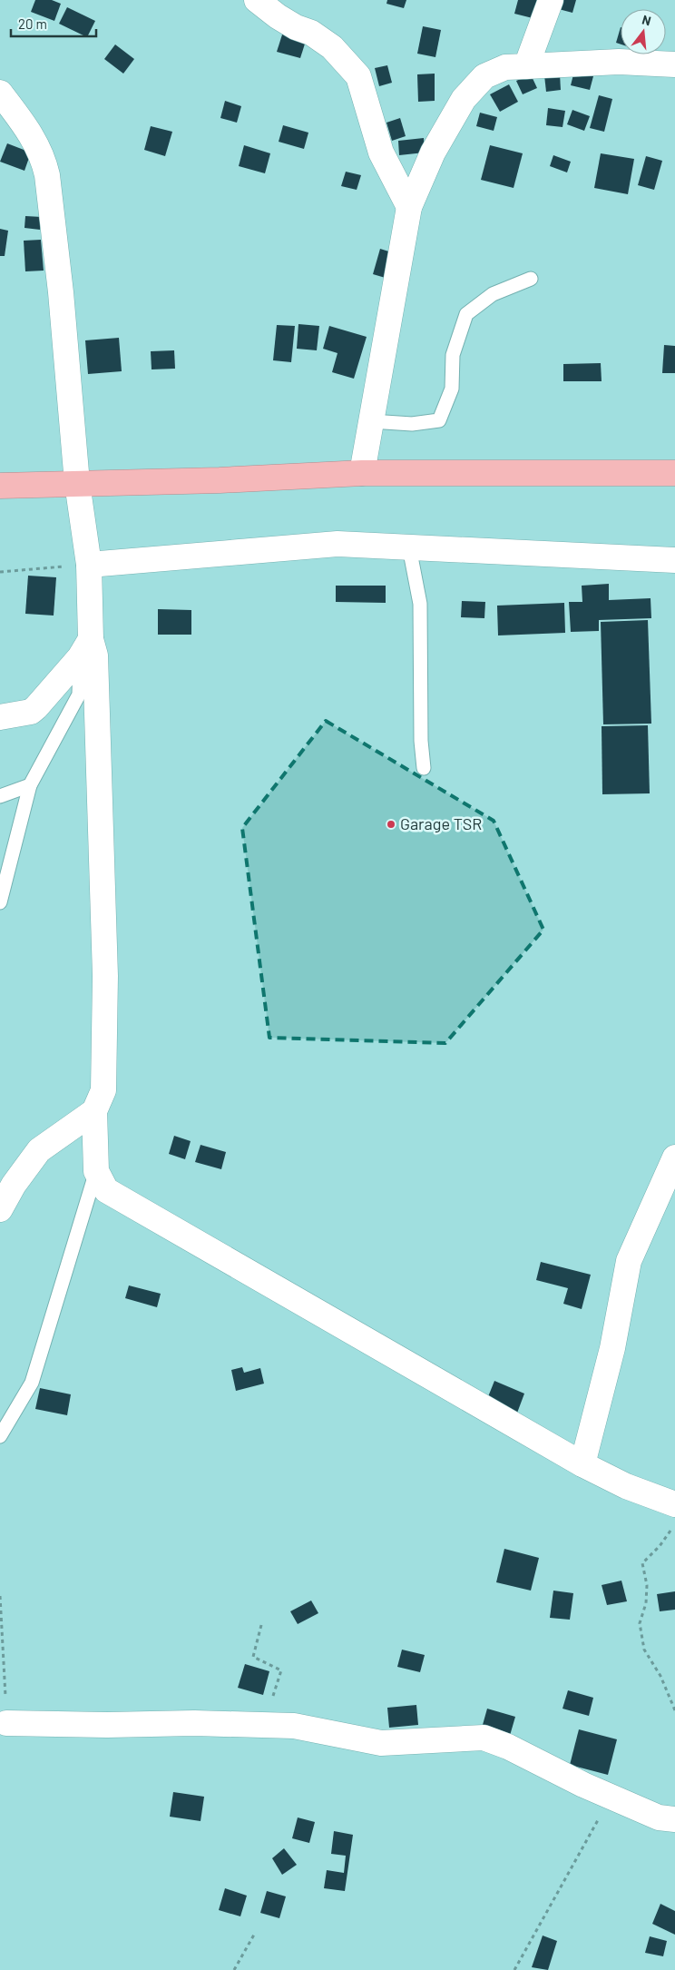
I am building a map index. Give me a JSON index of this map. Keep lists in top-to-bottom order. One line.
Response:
{"places":["Garage TSR"],"scale_bar":"20 m","north":"top"}
